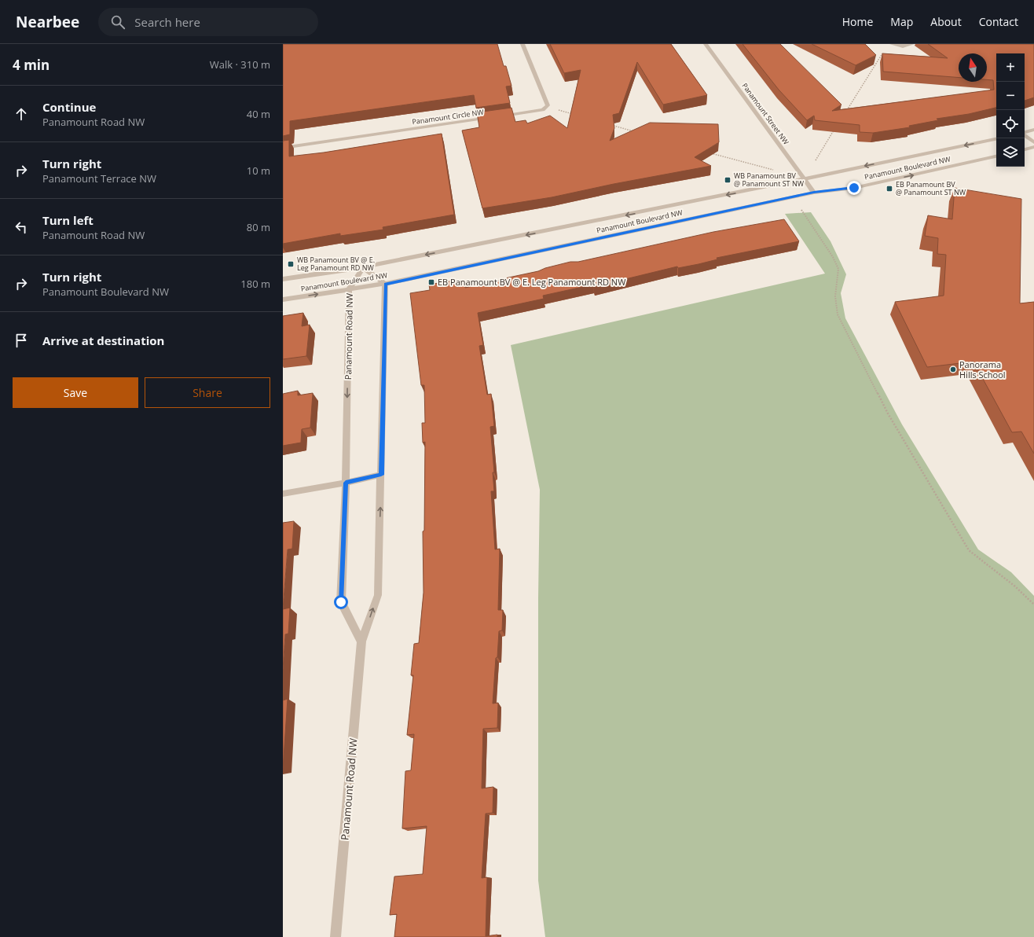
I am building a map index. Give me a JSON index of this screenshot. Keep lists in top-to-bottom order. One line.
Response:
{"streets":{"street":["Panamount Street NW","Panamount Circle NW","Panamount Boulevard NW","Panamount Road NW"]},"crossings":[["Panamount Street NW","Panamount Boulevard NW"],["Panamount Boulevard NW","Panamount Road NW"]],"places":{"transit":["WB Panamount BV @ Panamount ST NW","EB Panamount BV @ Panamount ST NW","WB Panamount BV @ E. Leg Panamount RD NW","EB Panamount BV @ E. Leg Panamount RD NW"],"other":["Panorama Hills School"]},"north":"top","page":{"header":"Nearbee","search":"Search here","nav":["Home","Map","About","Contact"],"heading":["4 min","Walk · 310 m"],"map_buttons":["+","−"],"list":[["Continue","Panamount Road NW","40 m"],["Turn right","Panamount Terrace NW","10 m"],["Turn left","Panamount Road NW","80 m"],["Turn right","Panamount Boulevard NW","180 m"],"Arrive at destination"],"buttons":["Save","Share"]}}
